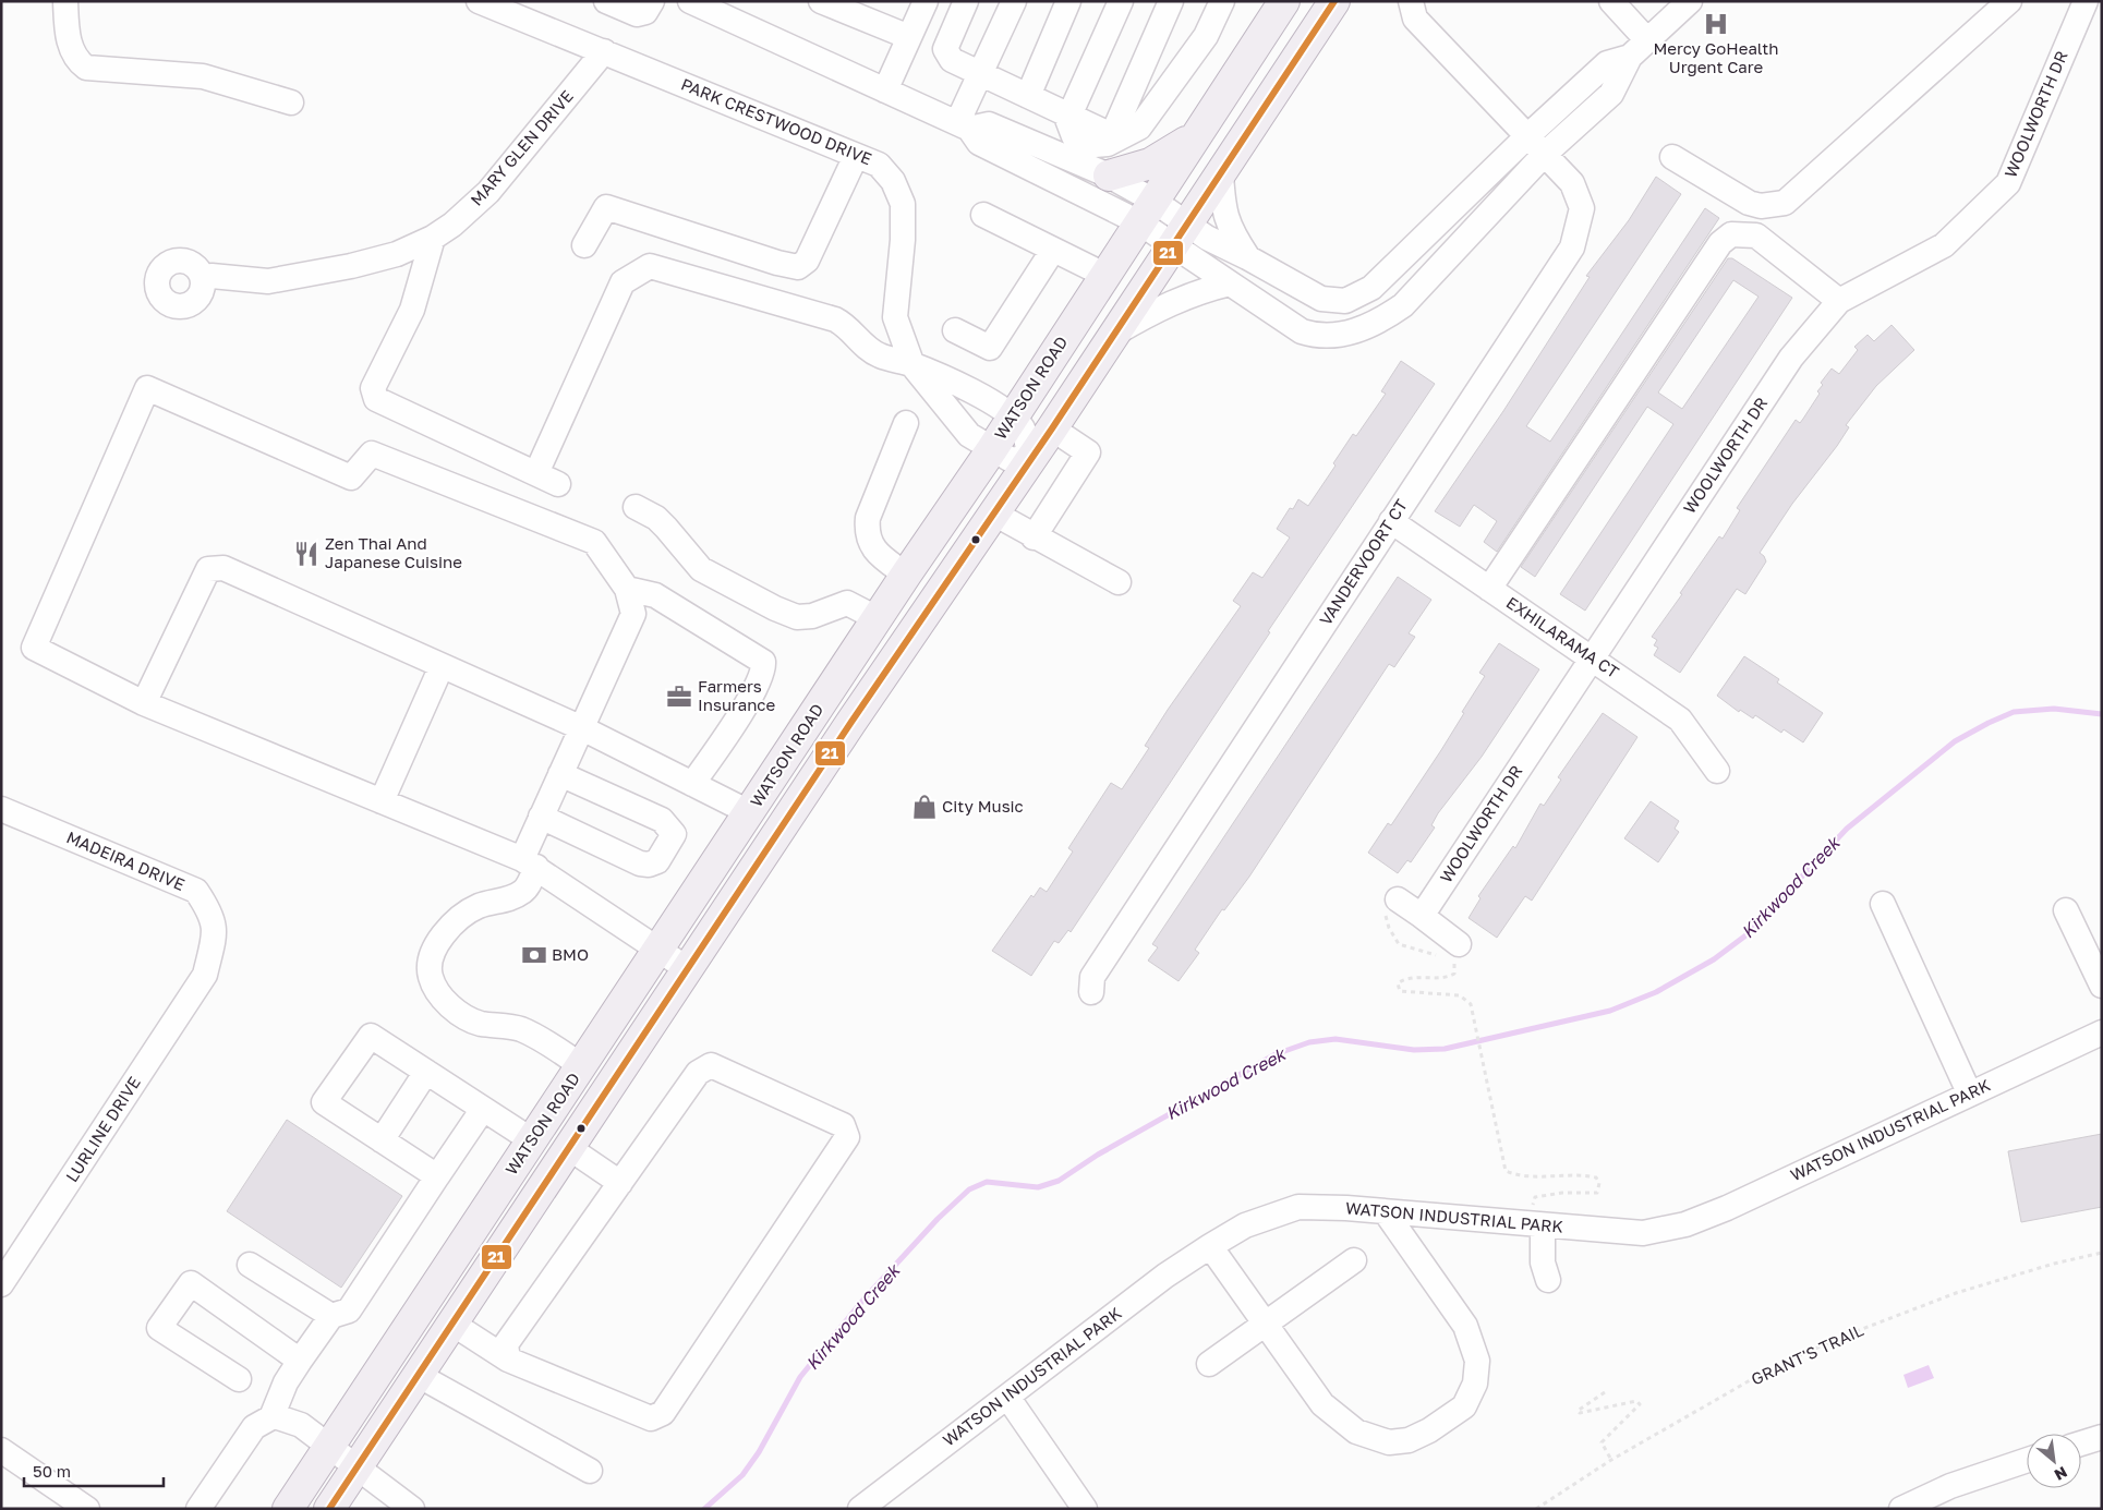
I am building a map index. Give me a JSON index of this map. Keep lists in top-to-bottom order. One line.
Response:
{"streets":{"main road":["WATSON ROAD"],"street":["WOOLWORTH DR","PARK CRESTWOOD DRIVE","MARY GLEN DRIVE","VANDERVOORT CT","EXHILARAMA CT","MADEIRA DRIVE","LURLINE DRIVE","WATSON INDUSTRIAL PARK"],"path":["GRANT'S TRAIL"]},"crossings":[["WOOLWORTH DR","EXHILARAMA CT"],["PARK CRESTWOOD DRIVE","MARY GLEN DRIVE"],["PARK CRESTWOOD DRIVE","WATSON ROAD"],["VANDERVOORT CT","EXHILARAMA CT"],["MADEIRA DRIVE","LURLINE DRIVE"]],"water":["Kirkwood Creek"],"places":{"hospital":["Mercy GoHealth Urgent Care"],"restaurant":["Zen Thai And Japanese Cuisine"],"office":["Farmers Insurance"],"shop":["City Music"],"bank":["BMO"]},"lines":["transit line 21"],"scale_bar":"50 m","north":"bottom right"}
